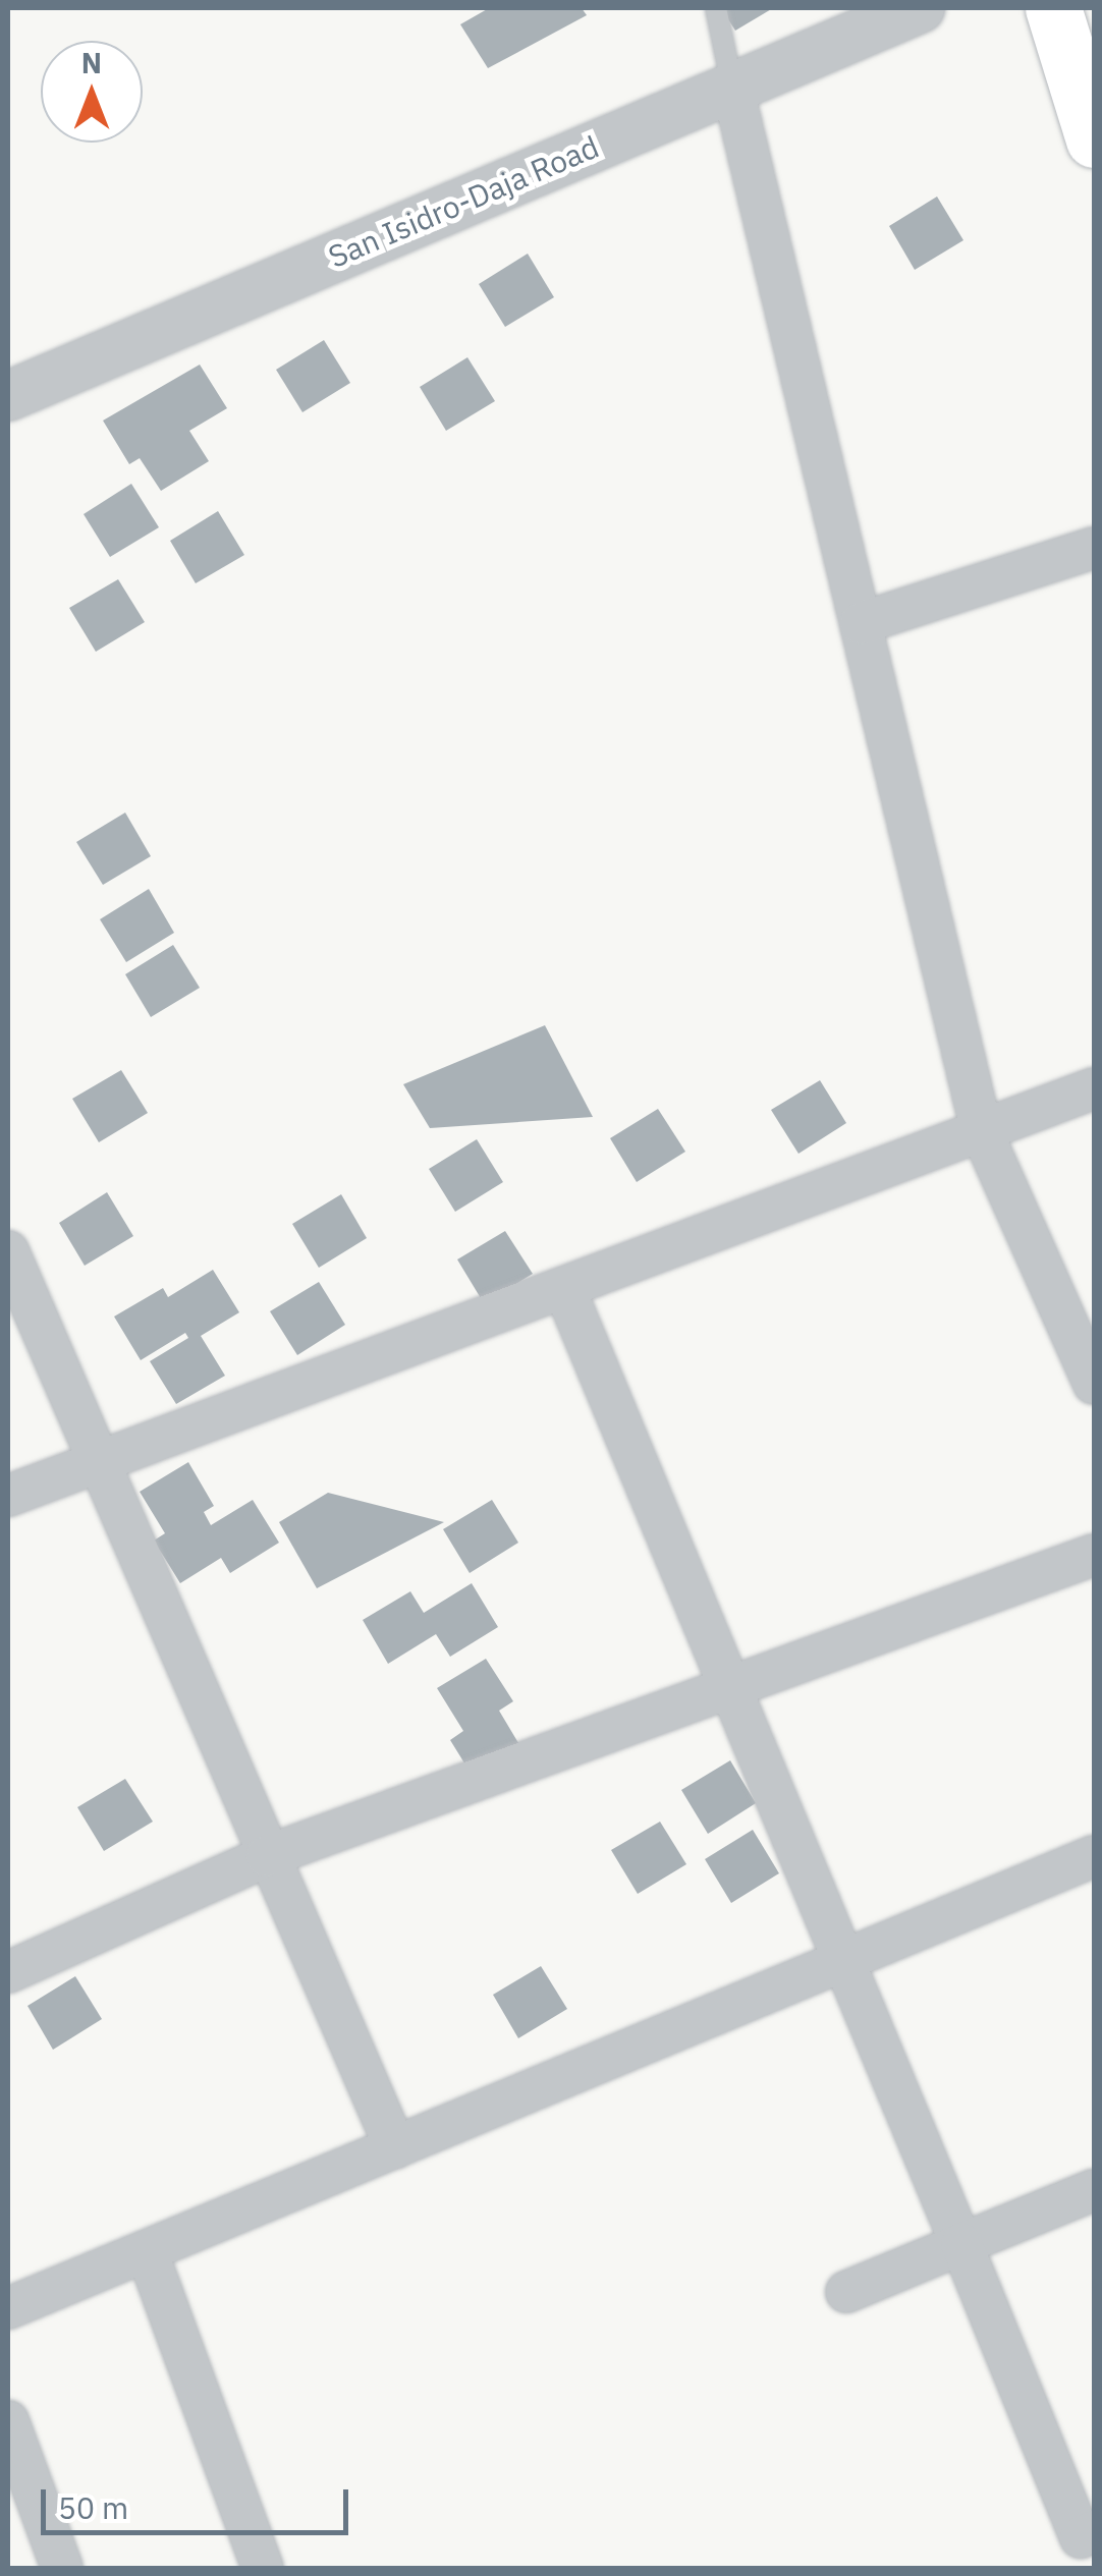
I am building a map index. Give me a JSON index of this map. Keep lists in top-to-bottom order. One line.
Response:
{"streets":{"street":["San Isidro-Daja Road"]},"scale_bar":"50 m","north":"top"}
